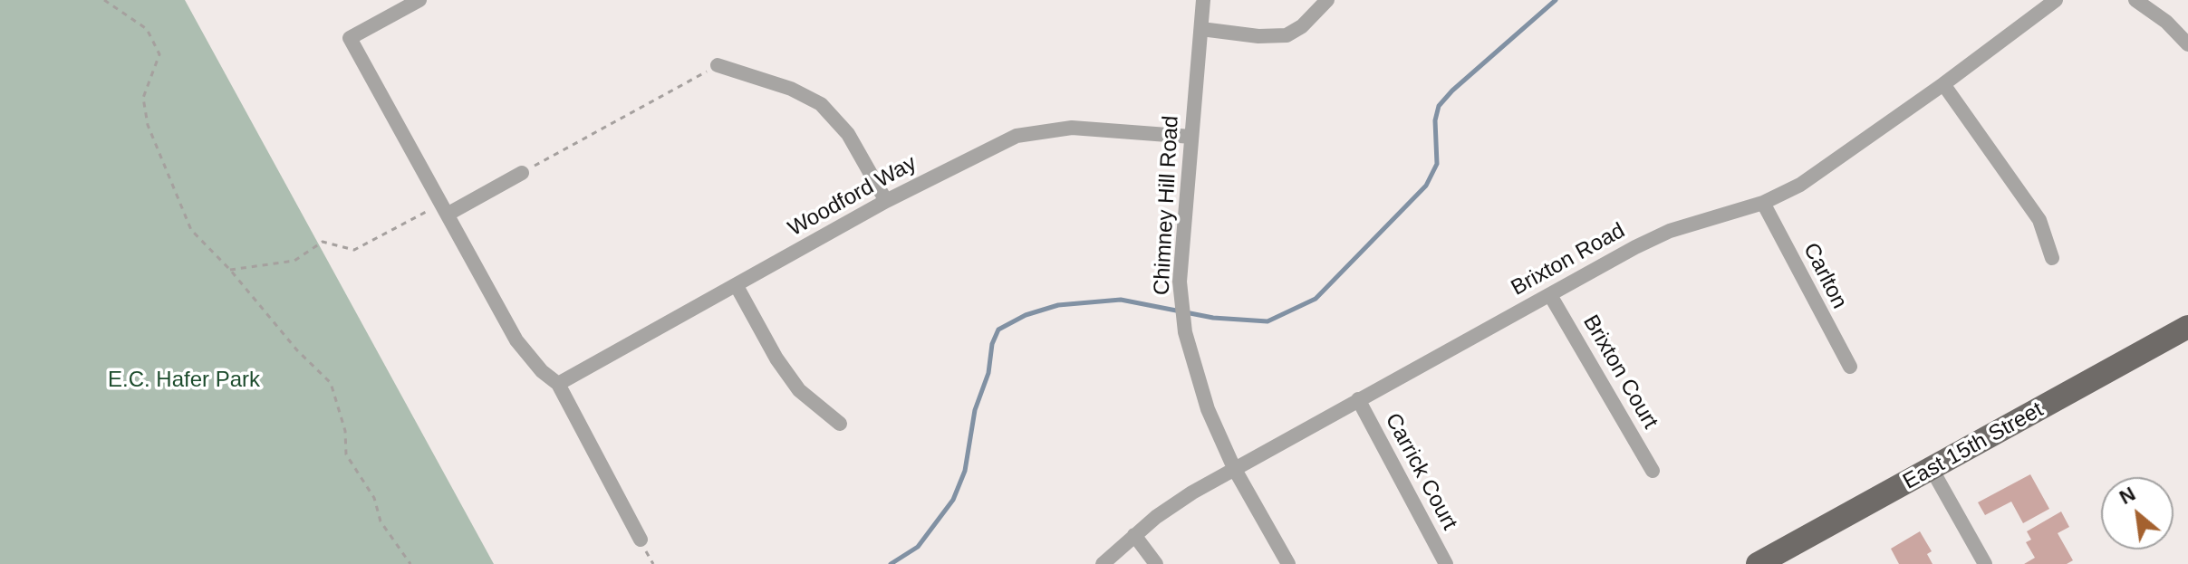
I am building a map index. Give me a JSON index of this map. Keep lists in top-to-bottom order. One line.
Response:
{"streets":{"main road":["East 15th Street"],"street":["Woodford Way","Chimney Hill Road","Brixton Road","Carlton","Brixton Court","Carrick Court"]},"crossings":[["Woodford Way","Chimney Hill Road"],["Chimney Hill Road","Brixton Road"],["Brixton Road","Carlton"],["Brixton Road","Brixton Court"],["Brixton Road","Carrick Court"]],"parks":["E.C. Hafer Park"],"north":"top left"}
